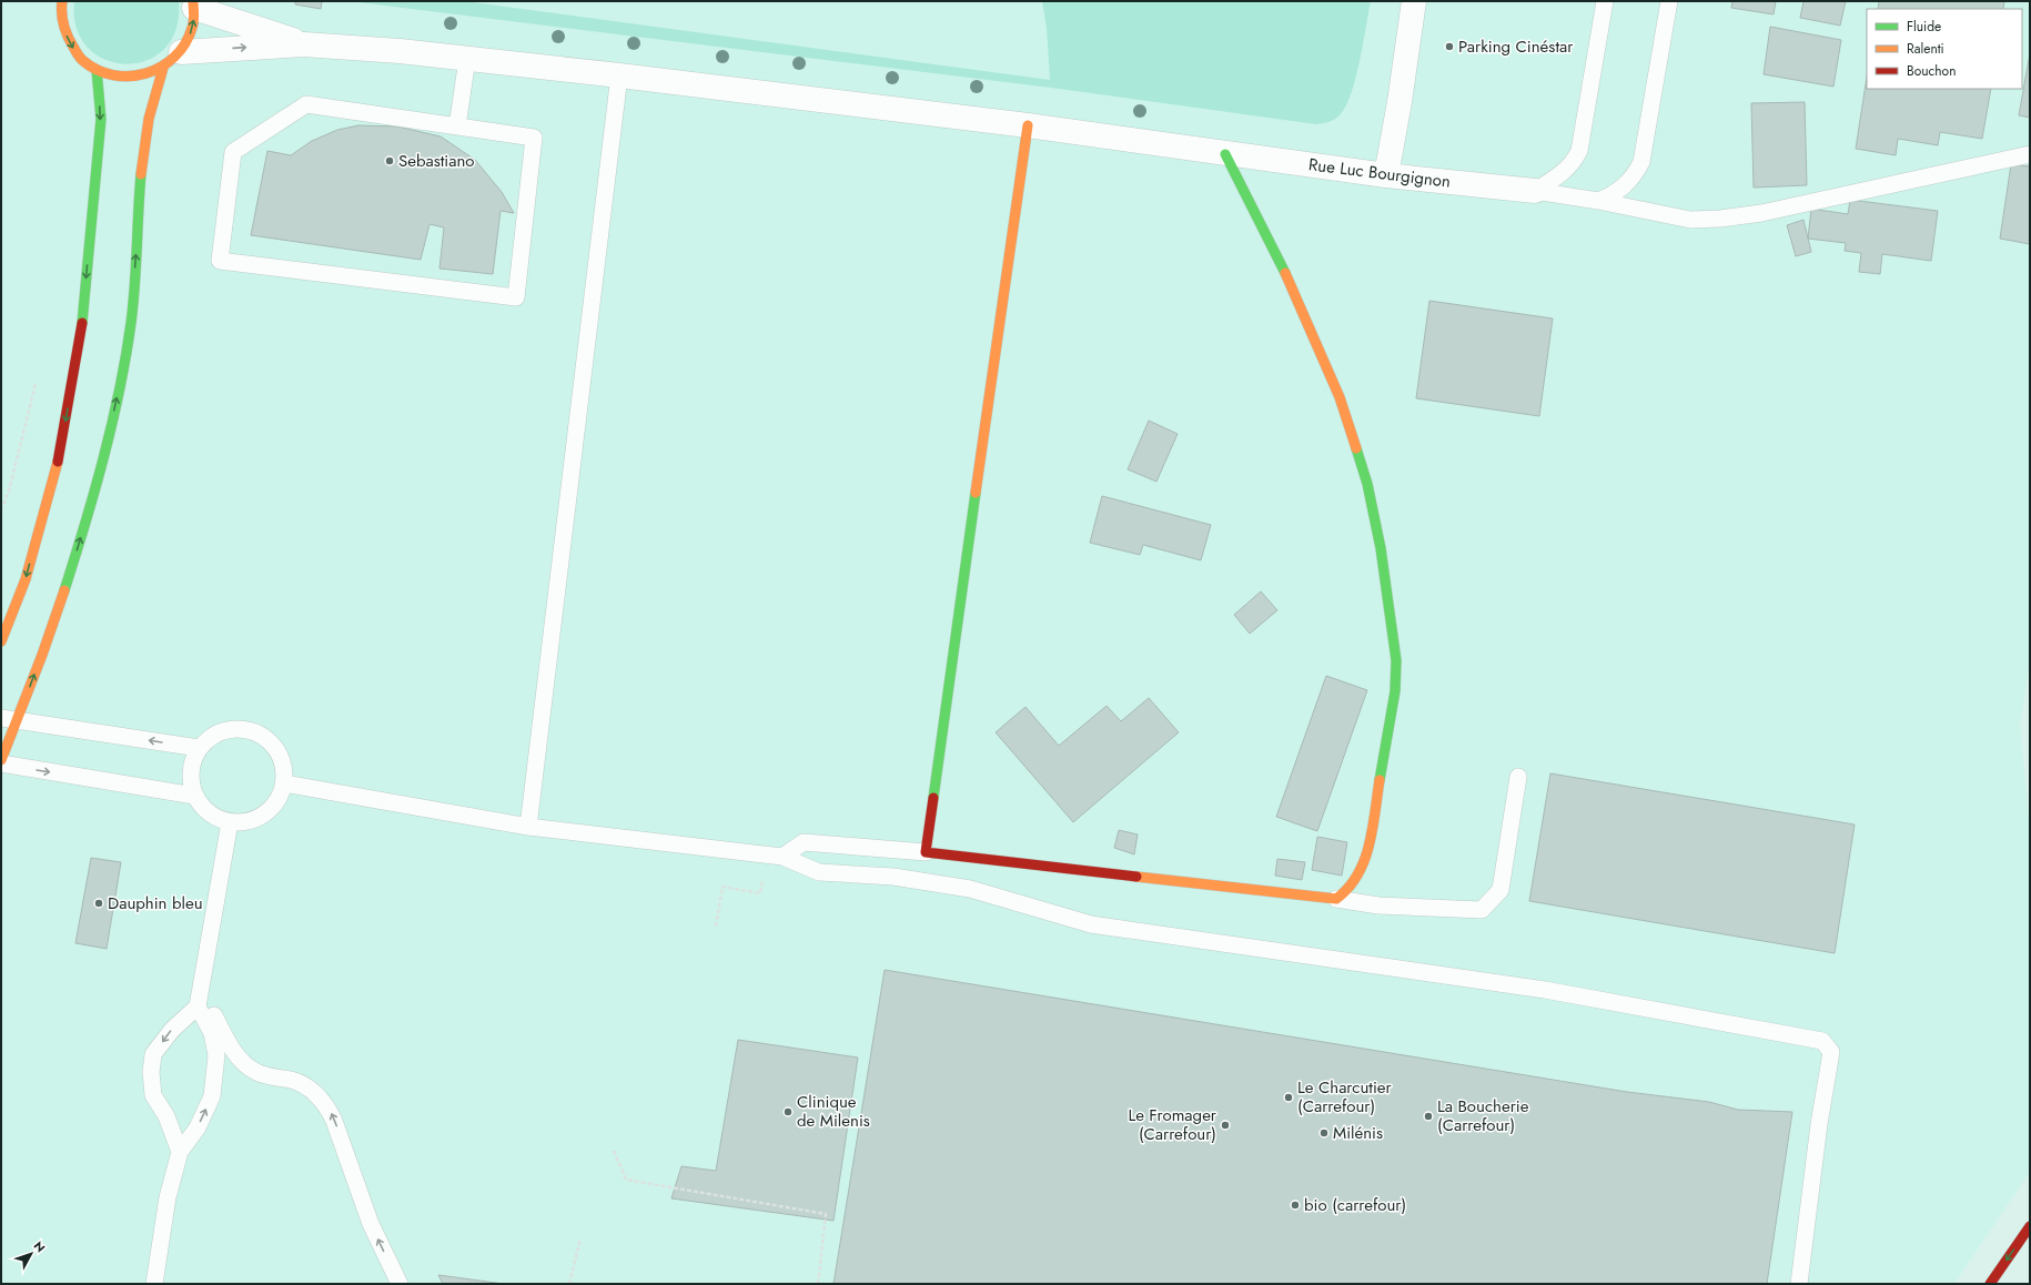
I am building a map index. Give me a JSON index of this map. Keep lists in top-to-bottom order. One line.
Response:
{"streets":{"street":["Rue Luc Bourgignon"]},"places":["Parking Cinéstar","Sebastiano","Dauphin bleu","Le Charcutier (Carrefour)","Clinique de Milenis","La Boucherie (Carrefour)","Le Fromager (Carrefour)","Milénis","bio (carrefour)"],"legend":["Fluide","Ralenti","Bouchon"],"north":"top right"}
